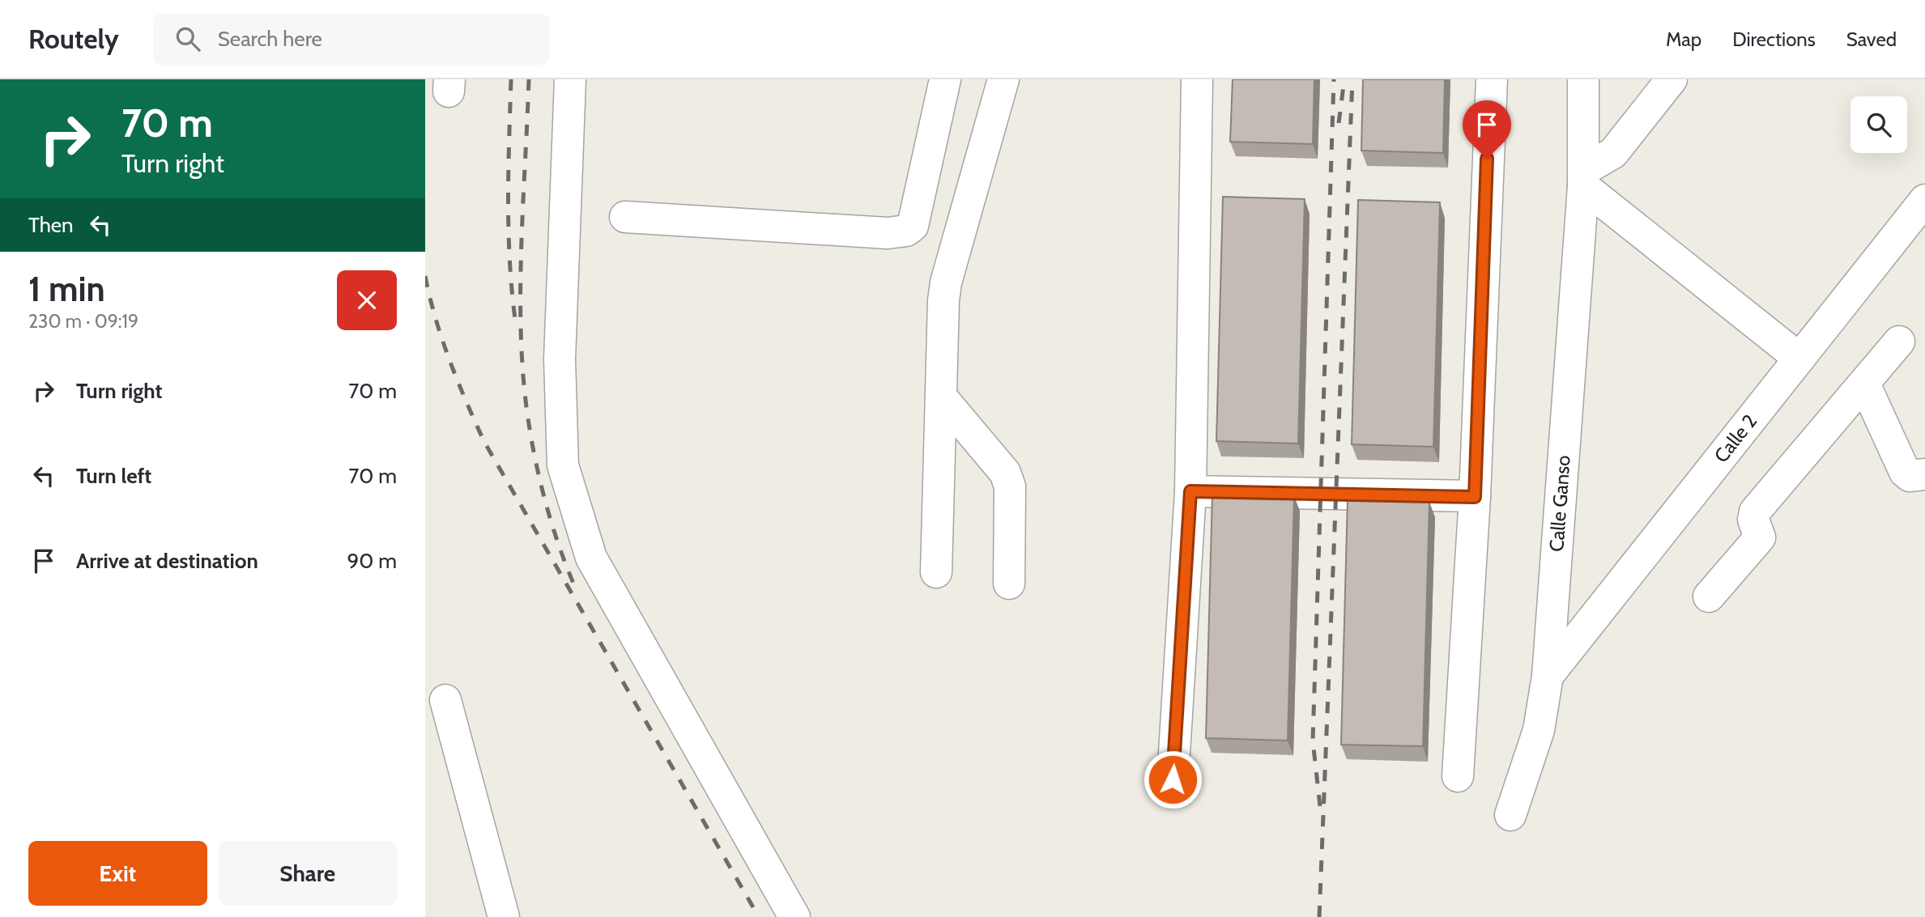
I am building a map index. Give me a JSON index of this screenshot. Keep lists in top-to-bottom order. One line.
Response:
{"streets":{"street":["Calle 2","Calle Ganso"]},"crossings":[["Calle 2","Calle Ganso"]],"page":{"header":"Routely","search":"Search here","nav":["Map","Directions","Saved"],"turn":["70 m","Turn right"],"then":"Then","heading":["1 min","230 m · 09:19"],"list":[{"name":"Turn right","value":"70 m"},{"name":"Turn left","value":"70 m"},{"name":"Arrive at destination","value":"90 m"}],"buttons":["Exit","Share"]}}
